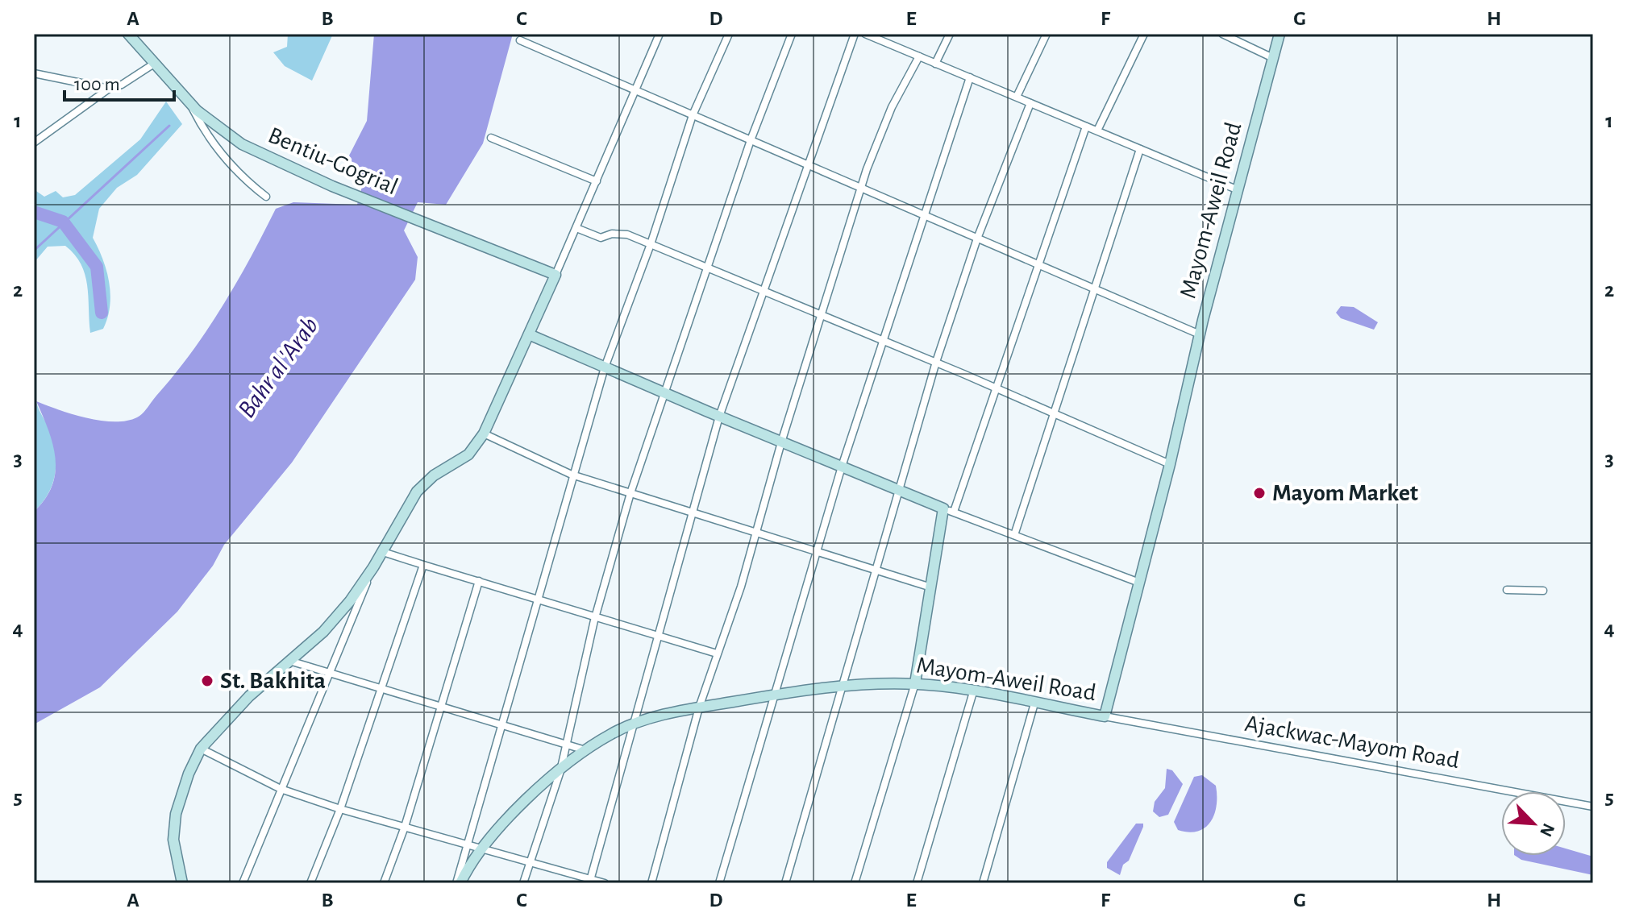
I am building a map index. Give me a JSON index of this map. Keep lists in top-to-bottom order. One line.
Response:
{"streets":{"main road":["Bentiu-Gogrial","Mayom-Aweil Road"],"street":["Ajackwac-Mayom Road"]},"crossings":[["Mayom-Aweil Road","Ajackwac-Mayom Road"]],"water":["Bahr al 'Arab"],"places":["Mayom Market","St. Bakhita"],"scale_bar":"100 m","north":"bottom right","grid":{"columns":["A","B","C","D","E","F","G","H"],"rows":["1","2","3","4","5"]}}
